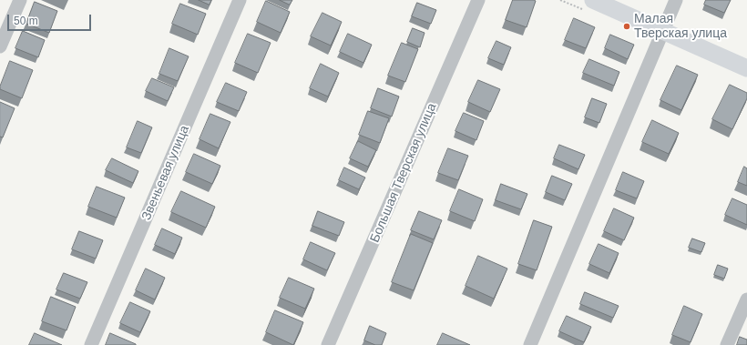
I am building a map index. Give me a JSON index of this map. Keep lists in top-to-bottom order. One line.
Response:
{"streets":{"street":["Звеньевая улица","Большая Тверская улица"]},"places":["Малая Тверская улица"],"scale_bar":"50 m"}
